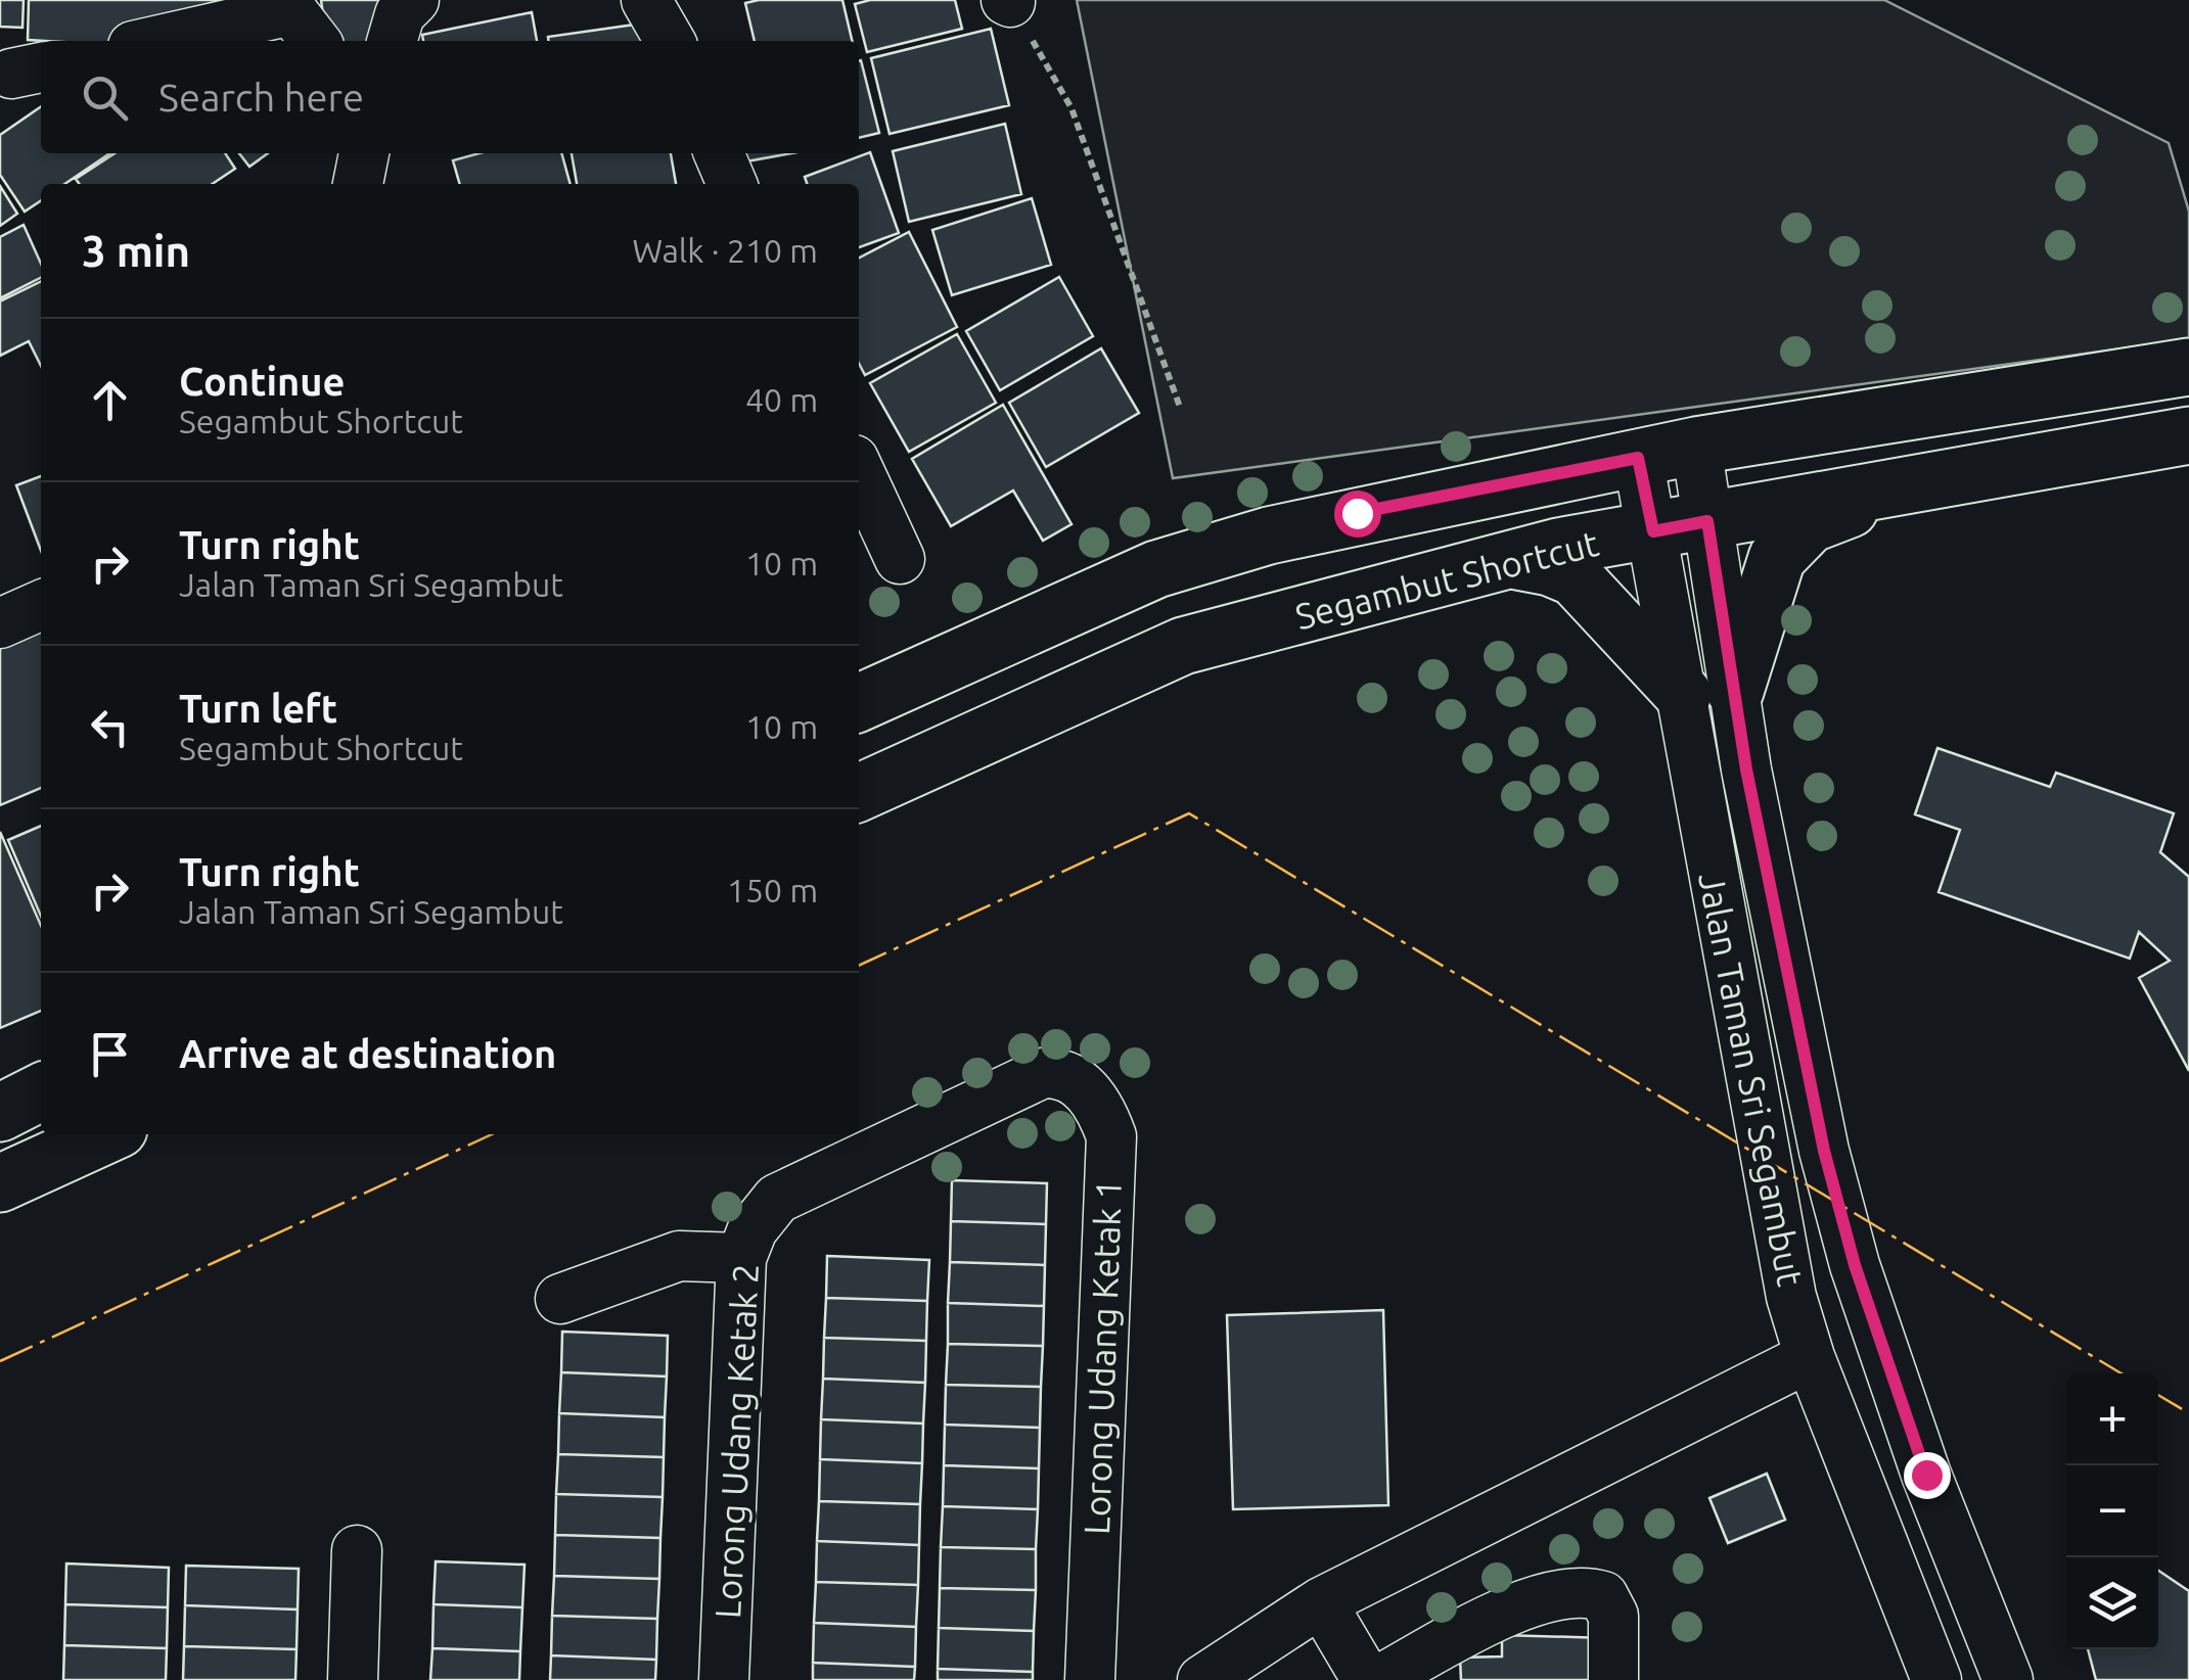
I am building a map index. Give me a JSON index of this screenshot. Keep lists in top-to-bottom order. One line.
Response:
{"streets":{"main road":["Segambut Shortcut"],"street":["Jalan Taman Sri Segambut","Lorong Udang Ketak 1","Lorong Udang Ketak 2"]},"crossings":[["Segambut Shortcut","Jalan Taman Sri Segambut"],["Lorong Udang Ketak 1","Lorong Udang Ketak 2"]],"page":{"search":"Search here","heading":["3 min","Walk · 210 m"],"list":[["Continue","Segambut Shortcut","40 m"],["Turn right","Jalan Taman Sri Segambut","10 m"],["Turn left","Segambut Shortcut","10 m"],["Turn right","Jalan Taman Sri Segambut","150 m"],"Arrive at destination"],"map_buttons":["+","−"]}}
